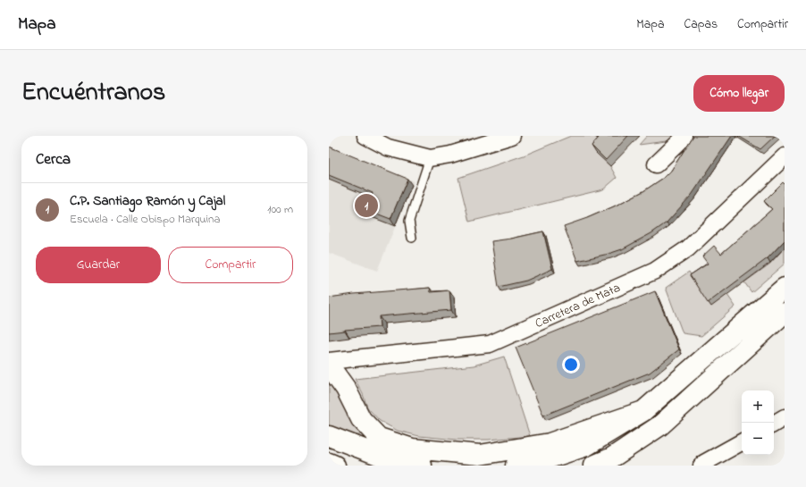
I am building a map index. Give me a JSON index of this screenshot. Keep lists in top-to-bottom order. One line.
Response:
{"streets":{"street":["Carretera de Mata"]},"page":{"header":"Mapa","nav":["Mapa","Capas","Compartir"],"title":"Encuéntranos","buttons":["Cómo llegar",["Guardar","Compartir"]],"heading":"Cerca","list":[{"mark":"1","name":"C.P. Santiago Ramón y Cajal","note":"Escuela · Calle Obispo Marquina","value":"100 m"}],"pins":"1","map_buttons":["+","−"]}}
